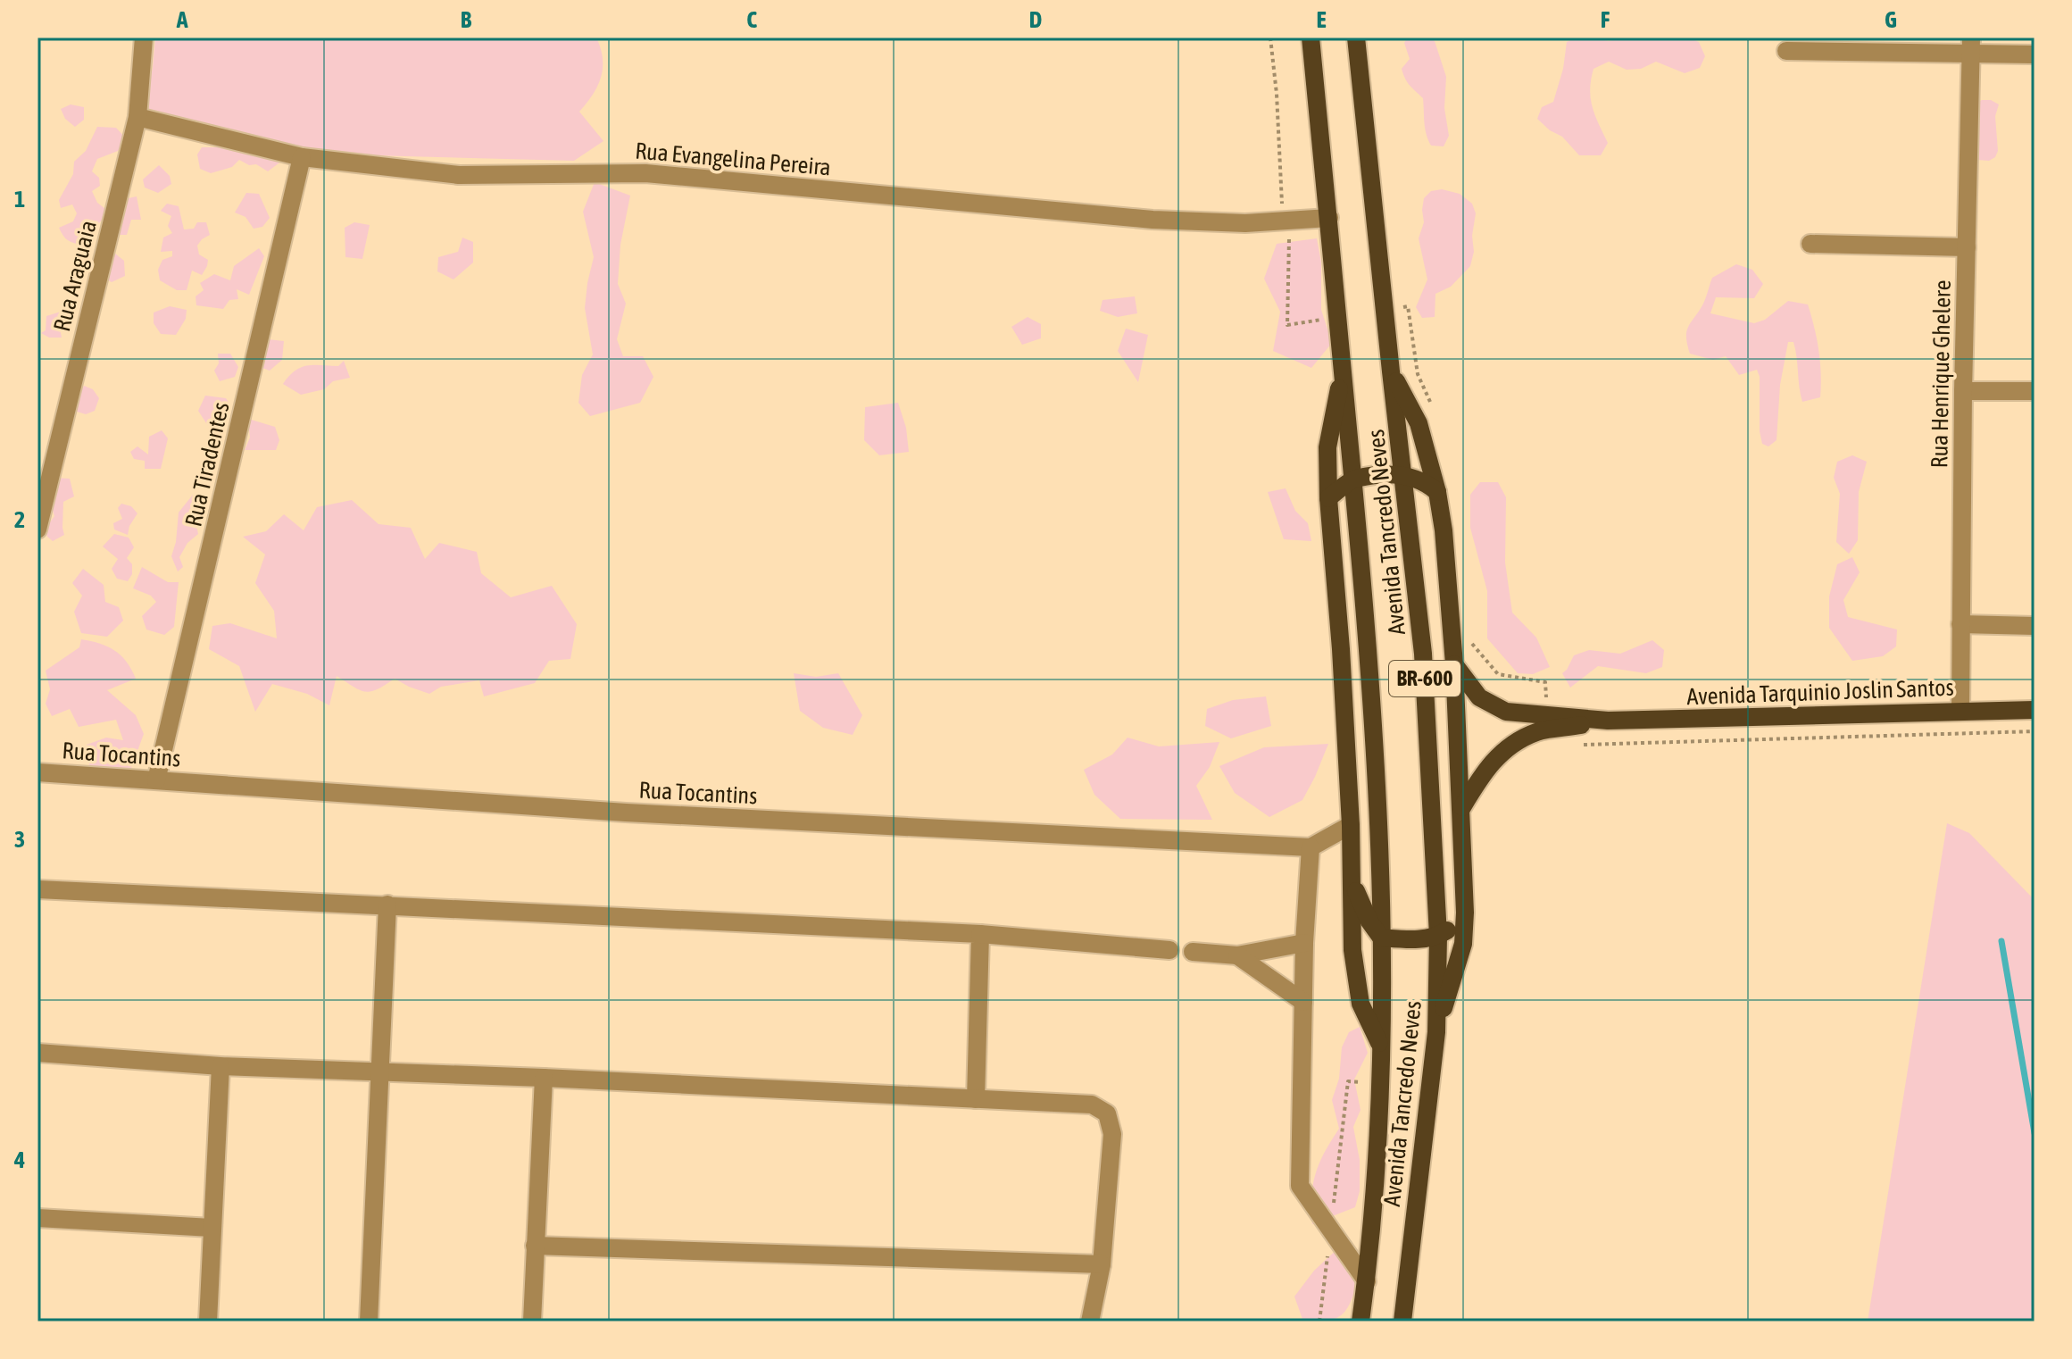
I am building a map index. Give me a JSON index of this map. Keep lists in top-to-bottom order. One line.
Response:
{"streets":{"main road":["Avenida Tancredo Neves","BR-600","Avenida Tarquinio Joslin Santos"],"street":["Rua Evangelina Pereira","Rua Araguaia","Rua Henrique Ghelere","Rua Tiradentes","Rua Tocantins"]},"crossings":[["Rua Evangelina Pereira","Rua Araguaia"],["Rua Evangelina Pereira","Rua Tiradentes"],["Rua Evangelina Pereira","Avenida Tancredo Neves"],["Rua Henrique Ghelere","Avenida Tarquinio Joslin Santos"],["Rua Tiradentes","Rua Tocantins"]],"grid":{"columns":["A","B","C","D","E","F","G"],"rows":["1","2","3","4"]}}
